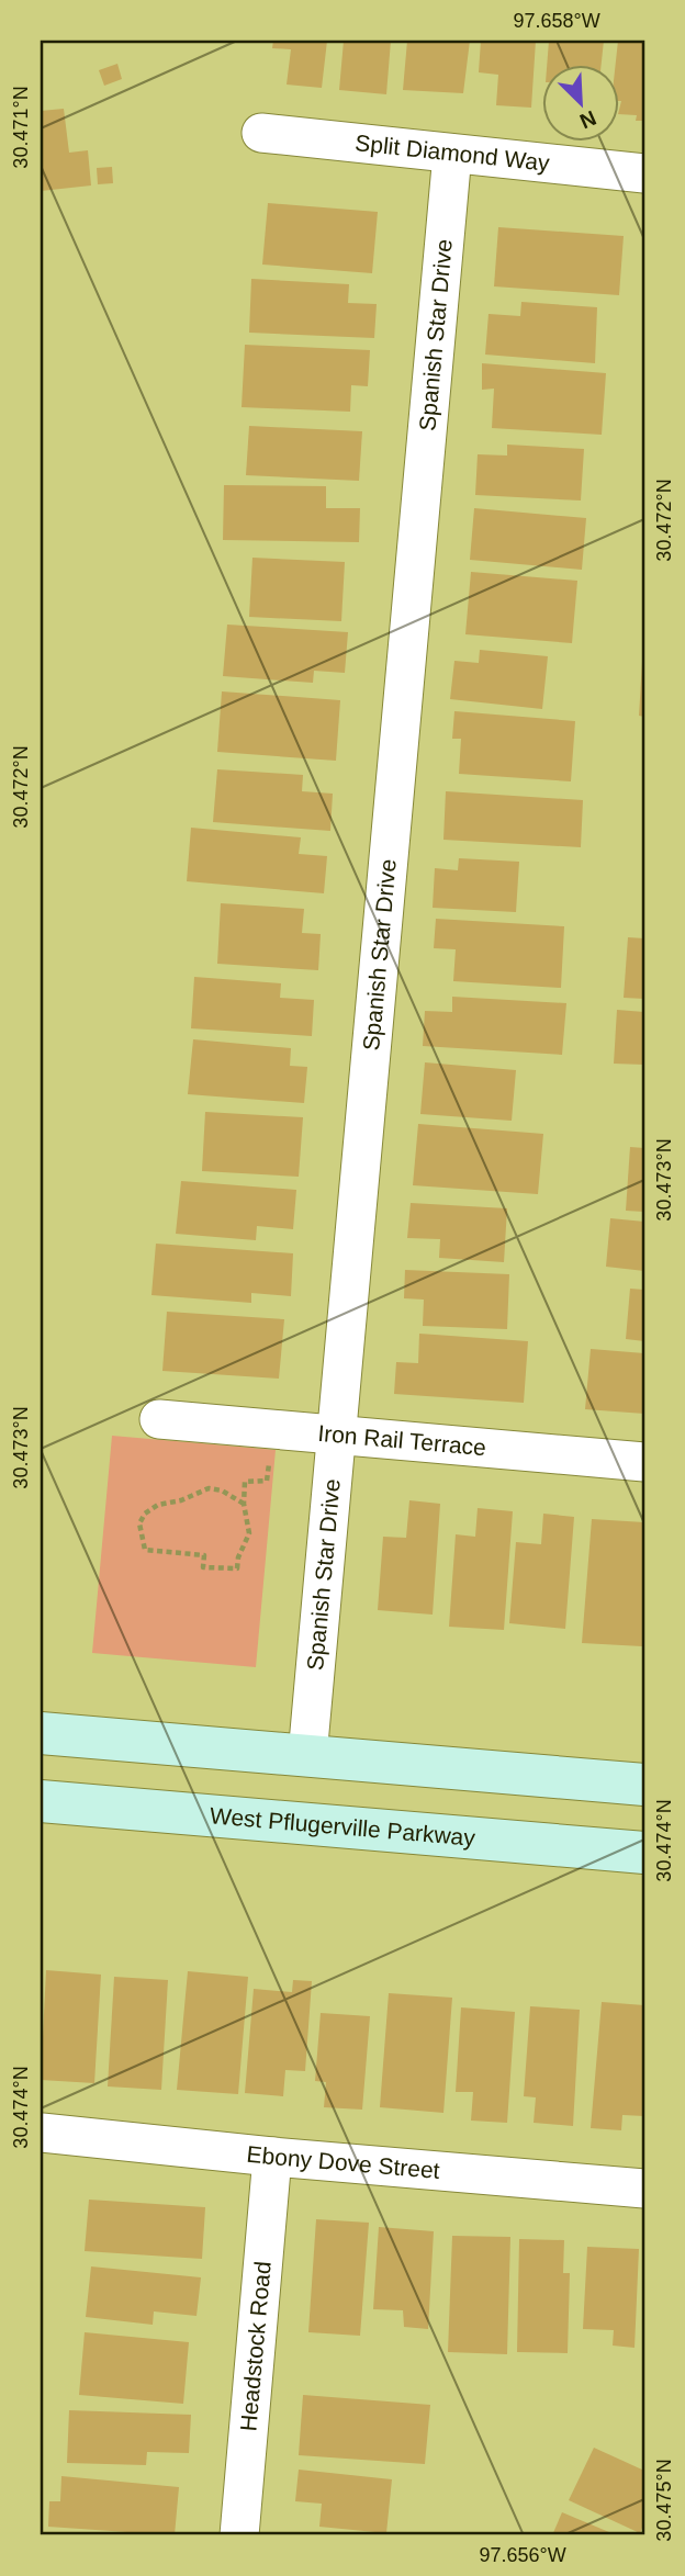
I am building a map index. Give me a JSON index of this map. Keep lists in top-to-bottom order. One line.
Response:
{"streets":{"main road":["West Pflugerville Parkway"],"street":["Split Diamond Way","Spanish Star Drive","Iron Rail Terrace","Ebony Dove Street","Headstock Road"]},"crossings":[["Split Diamond Way","Spanish Star Drive"],["Spanish Star Drive","Iron Rail Terrace"],["Ebony Dove Street","Headstock Road"]],"north":"bottom right","coordinates":["97.658°W","30.471°N","30.472°N","30.473°N","30.474°N","30.475°N","97.656°W"]}
